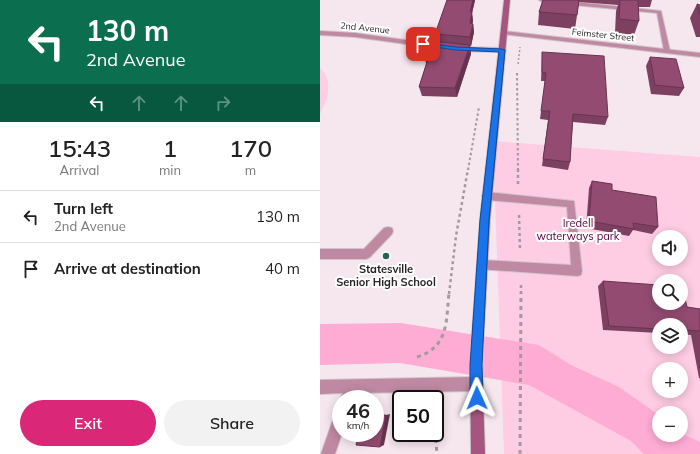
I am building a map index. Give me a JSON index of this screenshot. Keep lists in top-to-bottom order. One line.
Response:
{"streets":{"street":["2nd Avenue","Feimster Street"]},"parks":["Iredell waterways park"],"places":["Statesville Senior High School"],"page":{"turn":["130 m","2nd Avenue"],"eta":["15:43","Arrival","1","min","170","m"],"list":[{"name":"Turn left","note":"2nd Avenue","value":"130 m"},{"name":"Arrive at destination","value":"40 m"}],"map_buttons":["+","−"],"speed":"46 km/h","limit":"50","buttons":["Exit","Share"]}}
